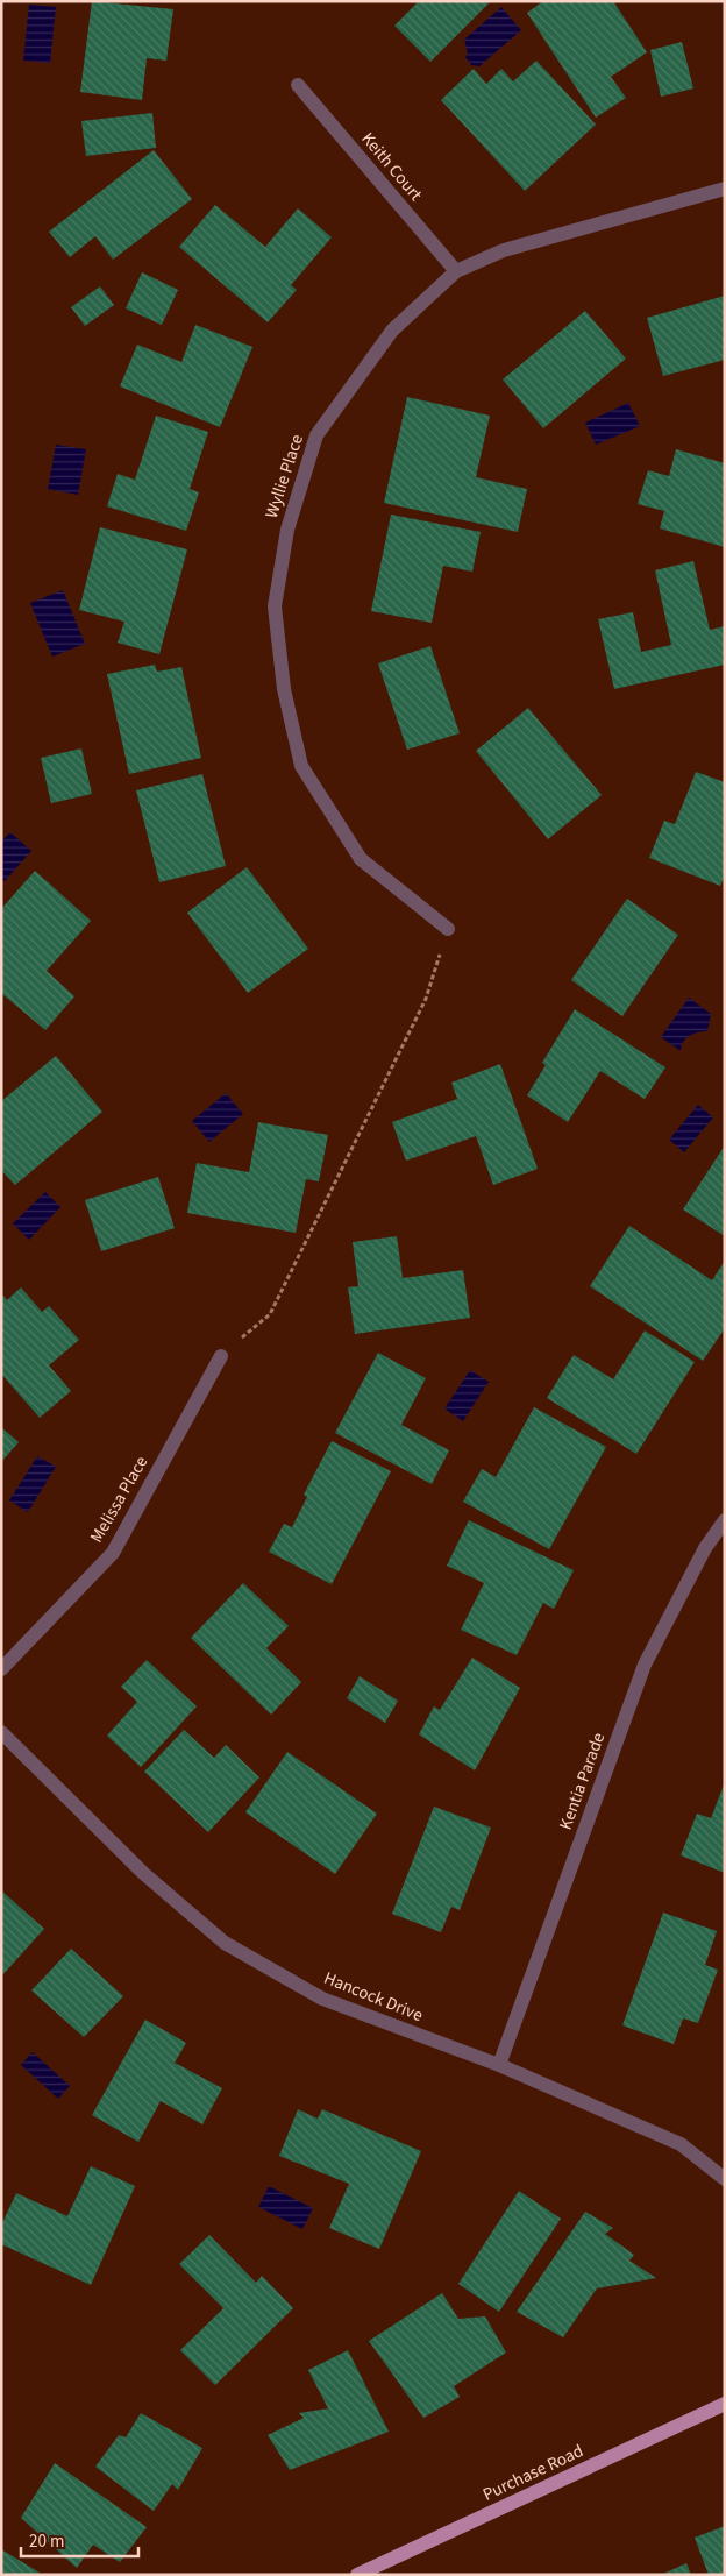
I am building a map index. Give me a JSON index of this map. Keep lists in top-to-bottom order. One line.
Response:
{"streets":{"main road":["Purchase Road"],"street":["Keith Court","Wyllie Place","Melissa Place","Kentia Parade","Hancock Drive"]},"crossings":[["Keith Court","Wyllie Place"],["Kentia Parade","Hancock Drive"]],"scale_bar":"20 m"}
